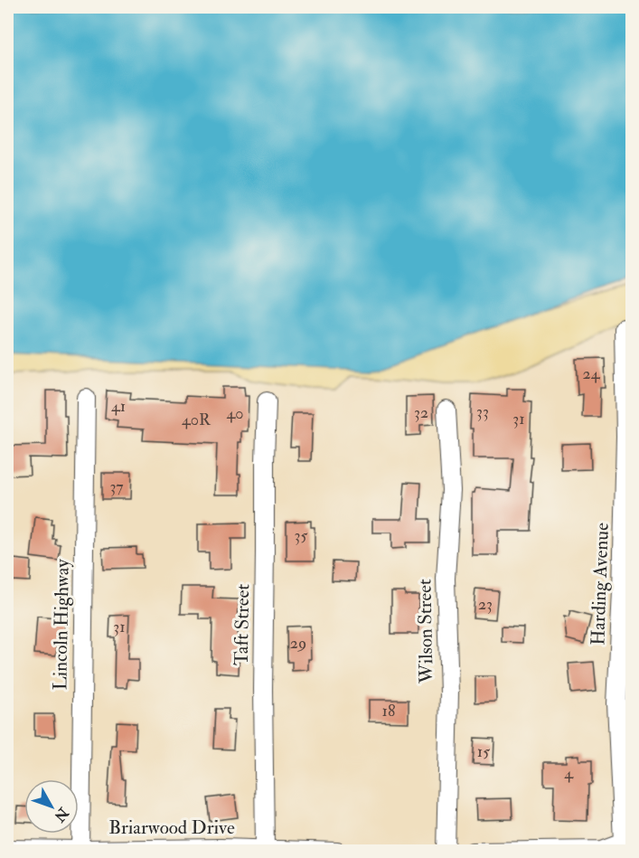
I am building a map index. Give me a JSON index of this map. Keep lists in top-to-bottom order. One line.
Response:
{"streets":{"street":["Harding Avenue","Lincoln Highway","Taft Street","Wilson Street","Briarwood Drive"]},"crossings":[["Lincoln Highway","Briarwood Drive"],["Taft Street","Briarwood Drive"]],"house_numbers":["24","41","33","32","40","31","40R","37","35","23","31","29","18","15","4"],"north":"bottom right"}
